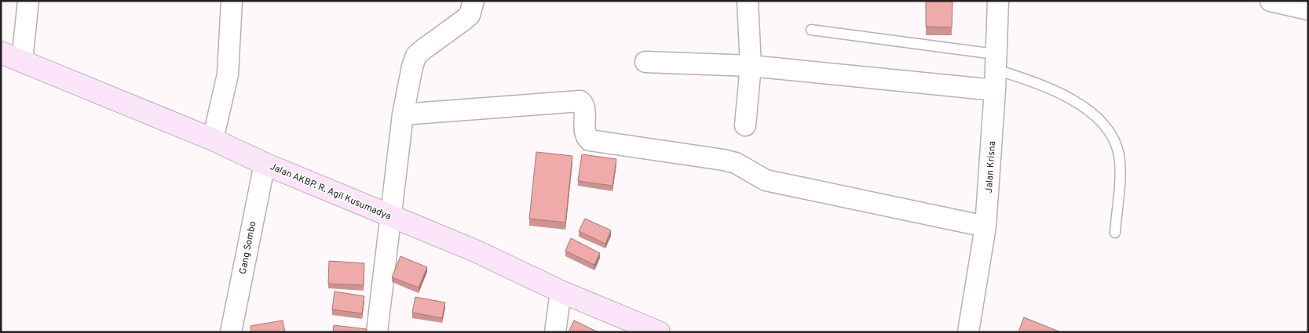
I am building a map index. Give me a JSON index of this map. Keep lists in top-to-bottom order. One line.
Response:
{"streets":{"main road":["Jalan AKBP. R. Agil Kusumadya"],"street":["Jalan Krisna","Gang Sombo"]},"crossings":[["Jalan AKBP. R. Agil Kusumadya","Gang Sombo"]]}
